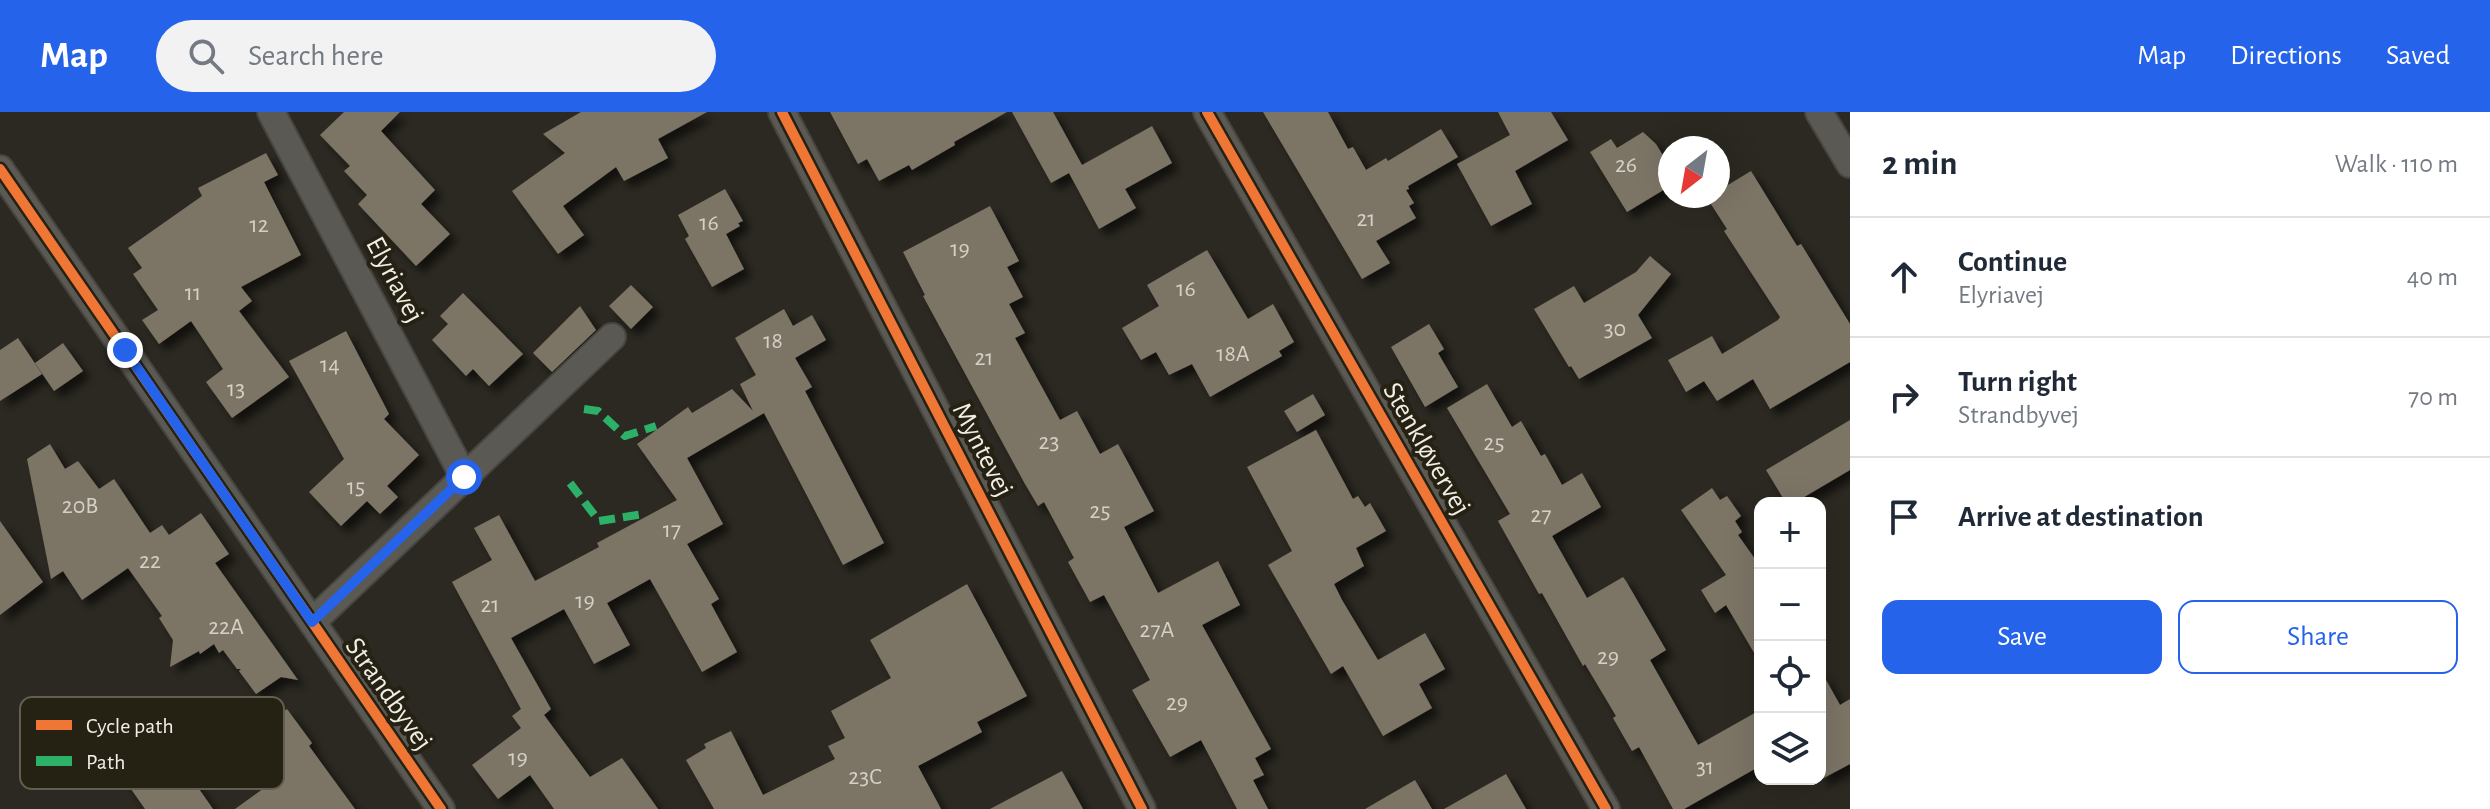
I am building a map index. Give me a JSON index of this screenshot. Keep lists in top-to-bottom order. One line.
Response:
{"streets":{"street":["Elyriavej","Stenkløvervej","Myntevej","Strandbyvej"]},"house_numbers":["26","21","16","12","19","16","11","30","18","18A","21","14","13","23","25","15","20B","25","27","17","22","19","21","22A","27A","29","29","19","31","23C"],"legend":["Cycle path","Path"],"north":"bottom left","page":{"header":"Map","search":"Search here","nav":["Map","Directions","Saved"],"heading":["2 min","Walk · 110 m"],"list":[["Continue","Elyriavej","40 m"],["Turn right","Strandbyvej","70 m"],"Arrive at destination"],"map_buttons":["+","−"],"buttons":["Save","Share"]}}
